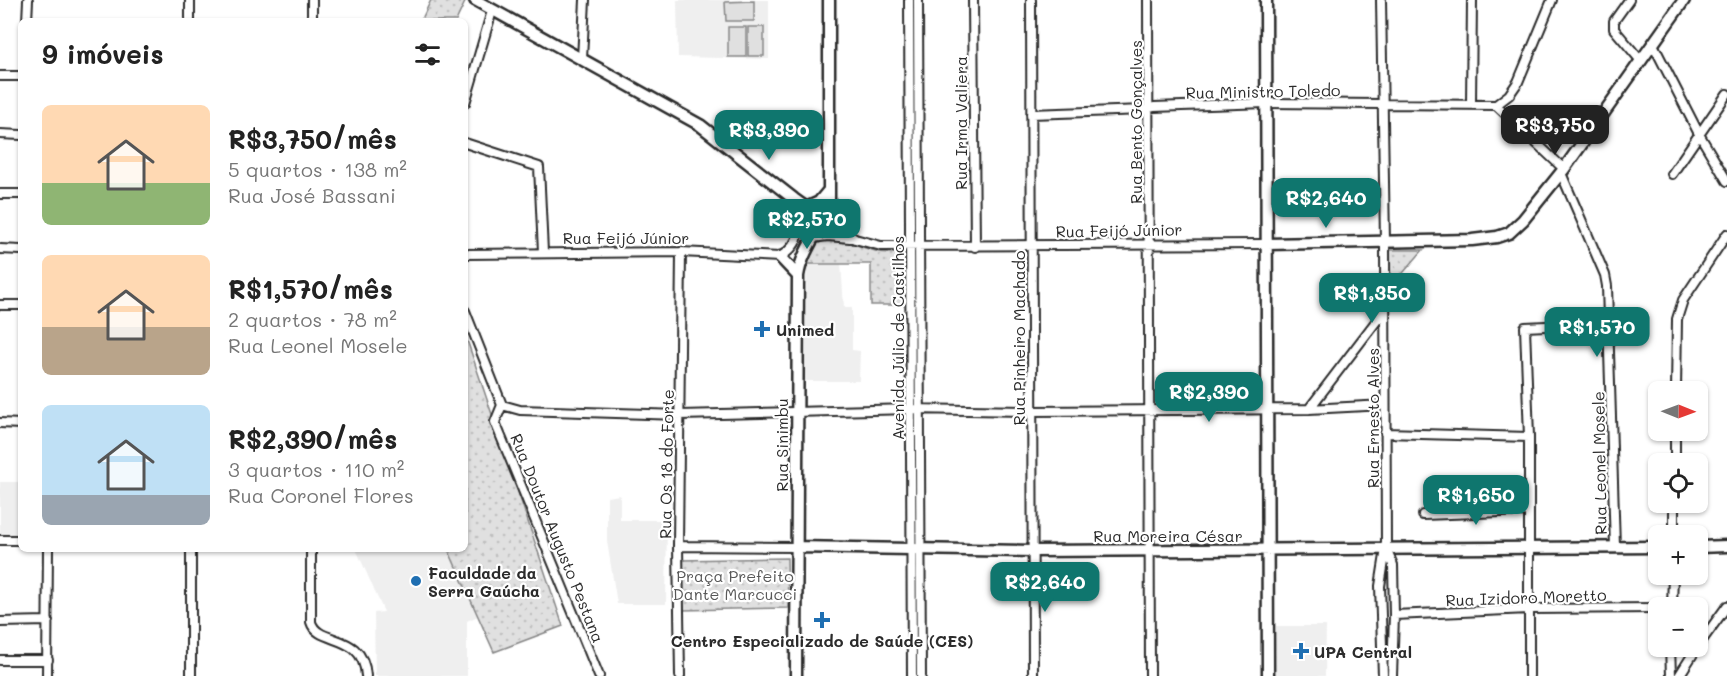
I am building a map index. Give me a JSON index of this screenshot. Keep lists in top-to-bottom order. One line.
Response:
{"streets":{"main road":["Rua Feijó Júnior","Rua Sinimbu","Rua Moreira César"],"street":["Rua Ministro Toledo","Rua Bento Gonçalves","Rua Irma Valiera","Avenida Júlio de Castilhos","Rua Pinheiro Machado","Rua Ernesto Alves","Rua Leonel Mosele","Rua Os 18 do Forte","Rua Doutor Augusto Pestana","Rua Izidoro Moretto"]},"crossings":[["Rua Ministro Toledo","Rua Bento Gonçalves"],["Rua Ministro Toledo","Rua Pinheiro Machado"],["Rua Ministro Toledo","Rua Ernesto Alves"],["Rua Bento Gonçalves","Rua Feijó Júnior"],["Rua Bento Gonçalves","Rua Moreira César"],["Rua Irma Valiera","Rua Feijó Júnior"],["Rua Feijó Júnior","Avenida Júlio de Castilhos"],["Rua Feijó Júnior","Rua Pinheiro Machado"],["Rua Feijó Júnior","Rua Ernesto Alves"],["Rua Feijó Júnior","Rua Sinimbu"],["Rua Feijó Júnior","Rua Leonel Mosele"],["Rua Feijó Júnior","Rua Os 18 do Forte"],["Avenida Júlio de Castilhos","Rua Moreira César"],["Rua Pinheiro Machado","Rua Moreira César"],["Rua Ernesto Alves","Rua Moreira César"],["Rua Ernesto Alves","Rua Izidoro Moretto"],["Rua Sinimbu","Rua Moreira César"],["Rua Leonel Mosele","Rua Moreira César"],["Rua Os 18 do Forte","Rua Moreira César"]],"parks":["Praça Prefeito Dante Marcucci"],"places":{"health":["Unimed","Centro Especializado de Saúde (CES)","UPA Central"],"other":["Faculdade da Serra Gaúcha"]},"north":"right","page":{"heading":"9 imóveis","list":[{"name":"R$3,750/mês","note":"5 quartos · 138 m² · Rua José Bassani"},{"name":"R$1,570/mês","note":"2 quartos · 78 m² · Rua Leonel Mosele"},{"name":"R$2,390/mês","note":"3 quartos · 110 m² · Rua Coronel Flores"}],"price":["R$3,750","R$3,390","R$2,640","R$2,570","R$1,350","R$1,570","R$2,390","R$1,650","R$2,640"],"map_buttons":["+","−"]}}
